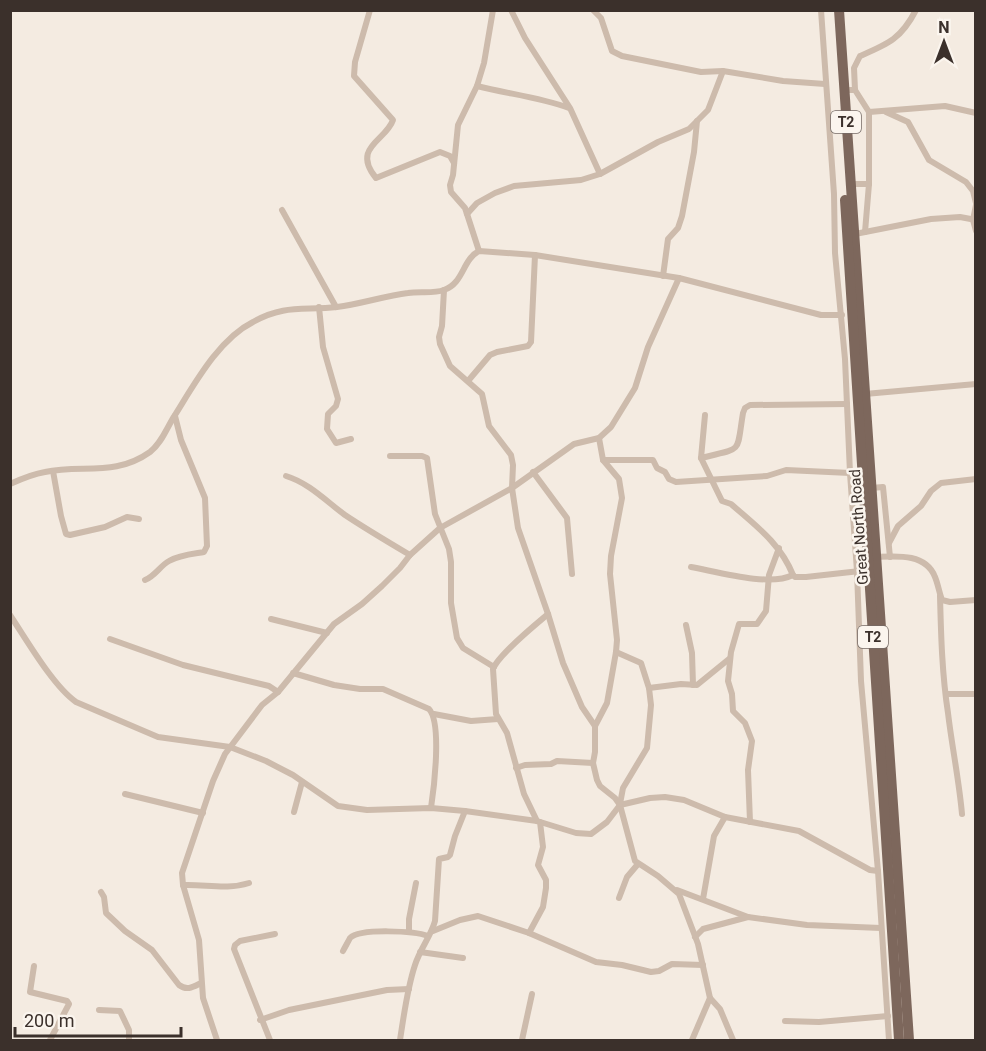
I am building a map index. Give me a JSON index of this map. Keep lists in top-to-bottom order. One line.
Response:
{"streets":{"main road":["T2","Great North Road"]},"scale_bar":"200 m","north":"top"}
